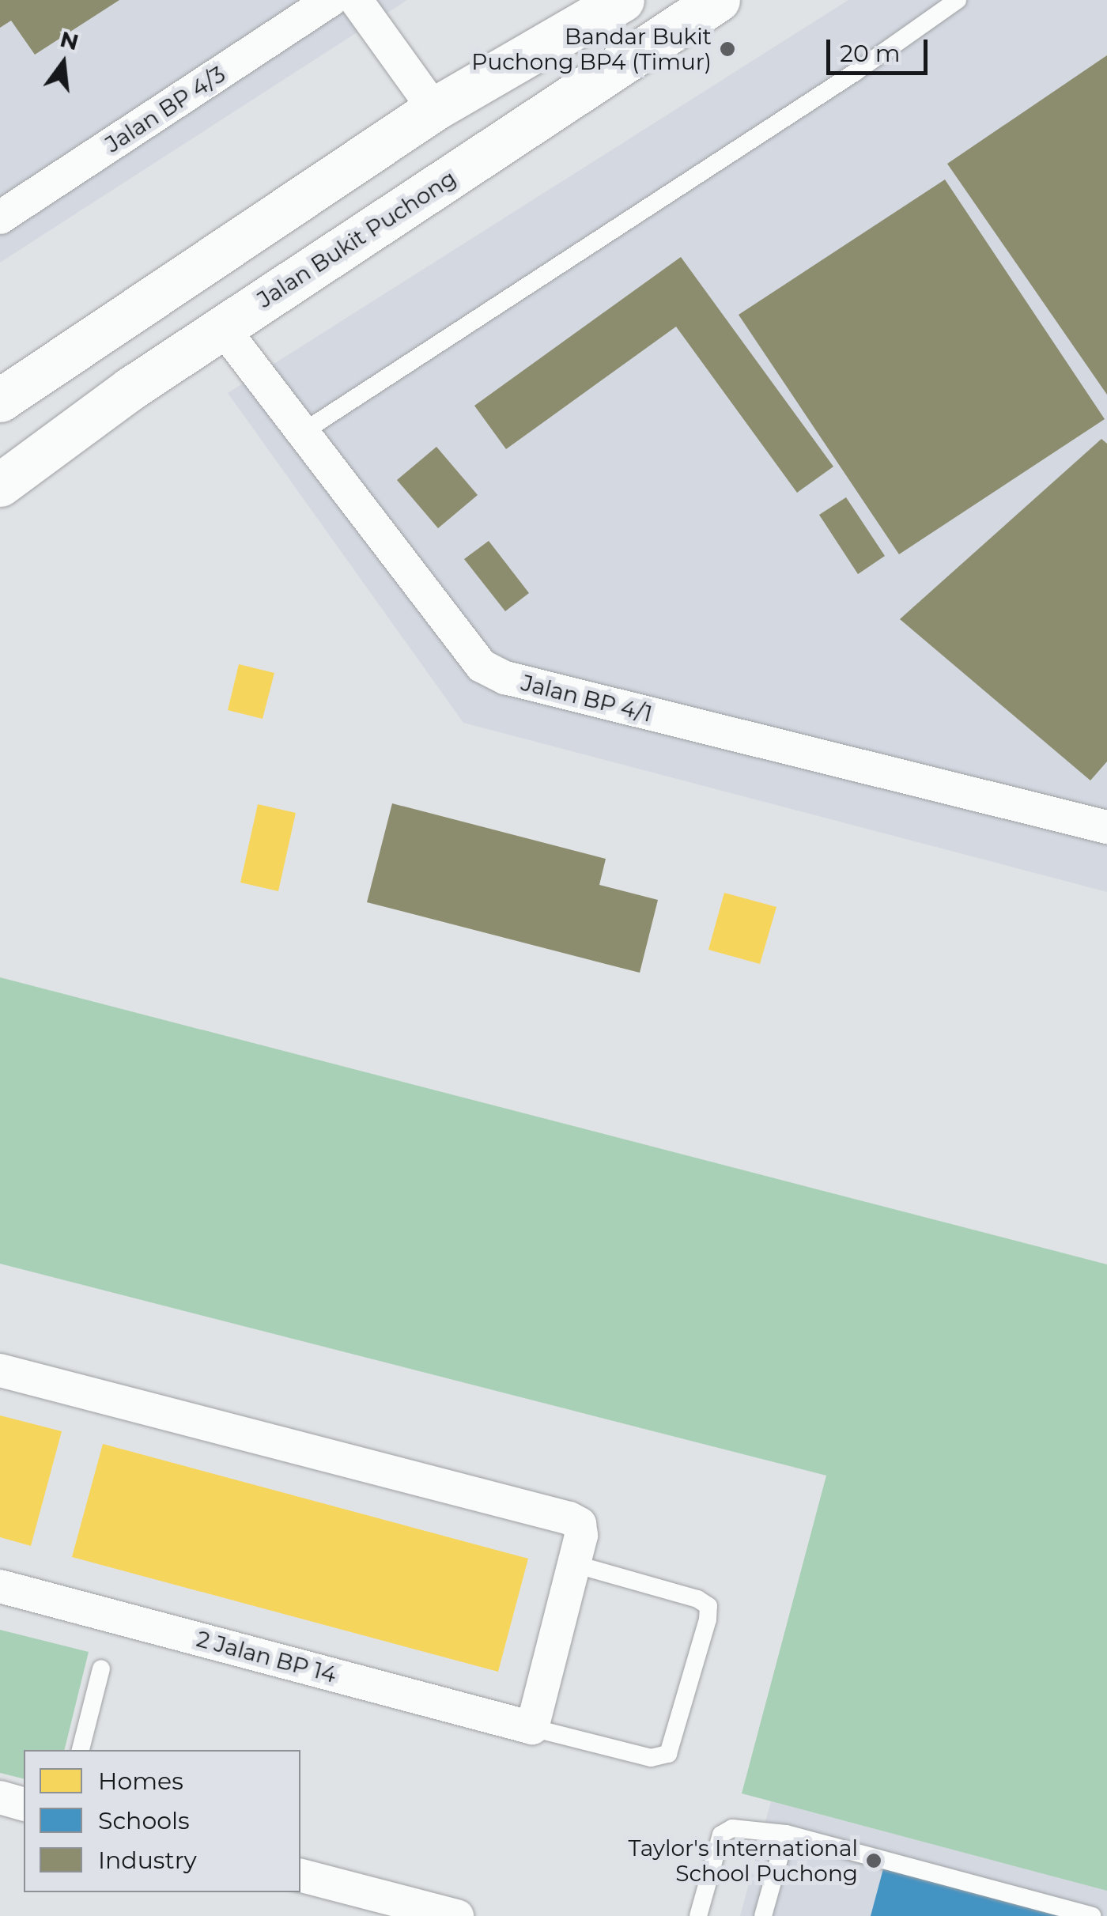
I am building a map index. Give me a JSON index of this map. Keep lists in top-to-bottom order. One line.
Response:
{"streets":{"main road":["Jalan Bukit Puchong"],"street":["Jalan BP 4/3","Jalan BP 4/1","2 Jalan BP 14"]},"crossings":[["Jalan Bukit Puchong","Jalan BP 4/1"]],"places":["Bandar Bukit Puchong BP4 (Timur)","Taylor's International School Puchong"],"legend":["Homes","Schools","Industry"],"scale_bar":"20 m","north":"top"}
